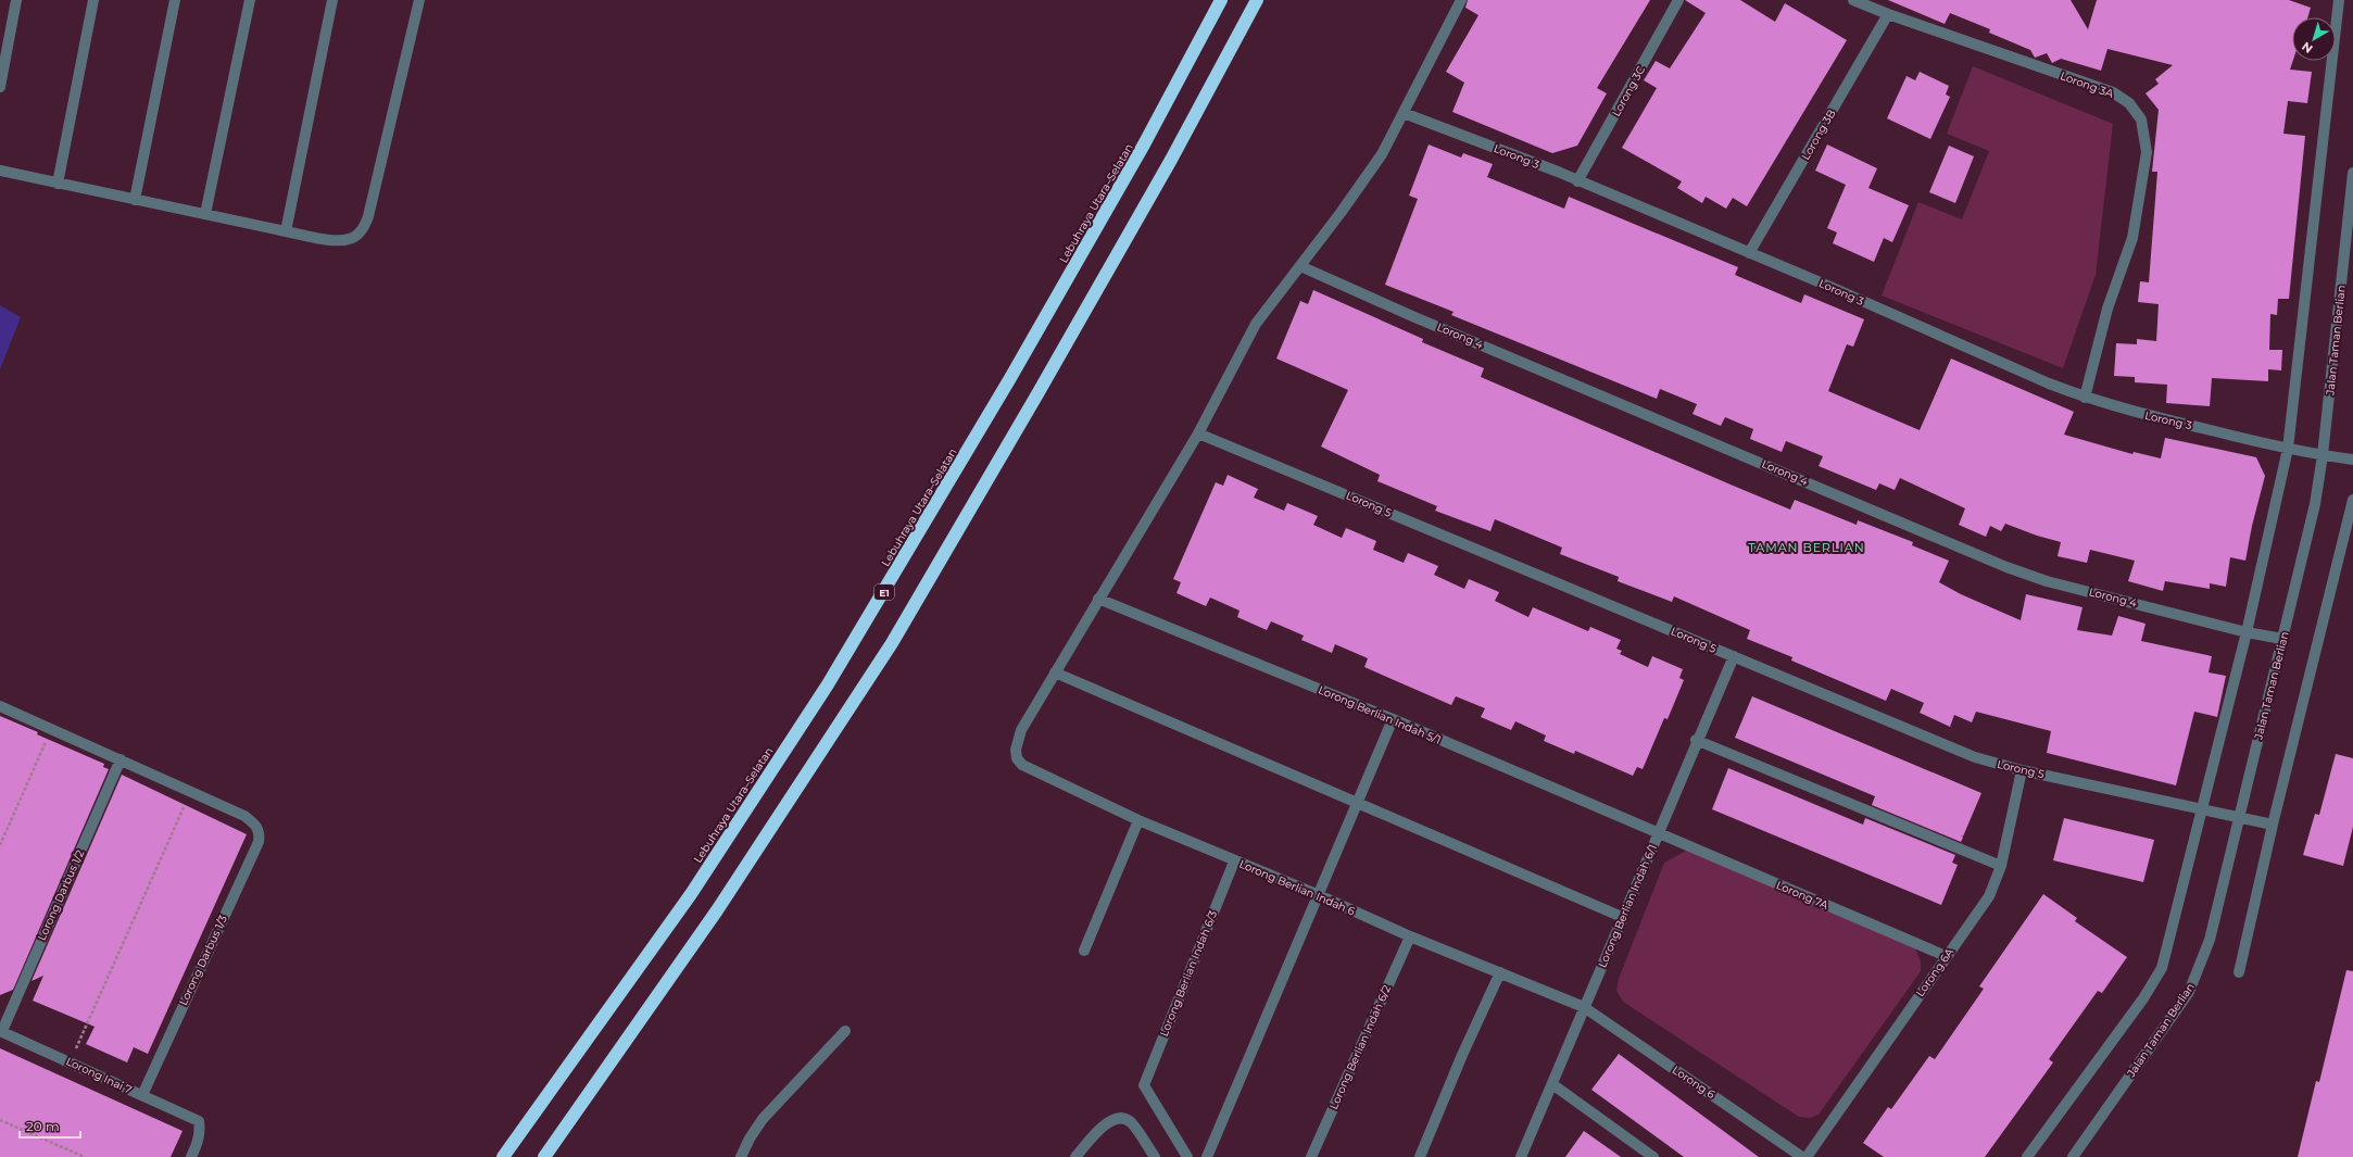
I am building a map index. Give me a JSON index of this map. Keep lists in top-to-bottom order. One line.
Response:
{"streets":{"highway":["Lebuhraya Utara–Selatan","E1"],"street":["Lorong 3A","Lorong 3C","Lorong 3B","Lorong 3","Lorong 4","Jalan Taman Berlian","Lorong 5","Lorong Berlian Indah 5/1","Lorong Berlian Indah 6","Lorong Darbus 1/2","Lorong 7A","Lorong Berlian Indah 6/1","Lorong Darbus 1/3","Lorong 6A","Lorong Berlian Indah 6/3","Lorong Berlian Indah 6/2","Lorong Inai 7","Lorong 6"]},"crossings":[["Lorong 3A","Lorong 3B"],["Lorong 3A","Lorong 3"],["Lorong 3C","Lorong 3"],["Lorong 3B","Lorong 3"],["Lorong 3","Jalan Taman Berlian"],["Lorong 4","Jalan Taman Berlian"],["Jalan Taman Berlian","Lorong 5"],["Lorong 5","Lorong Berlian Indah 6/1"],["Lorong 5","Lorong 6A"],["Lorong Berlian Indah 5/1","Lorong 7A"],["Lorong Berlian Indah 5/1","Lorong Berlian Indah 6/1"],["Lorong Berlian Indah 6","Lorong Berlian Indah 6/1"],["Lorong Berlian Indah 6","Lorong Berlian Indah 6/3"],["Lorong Berlian Indah 6","Lorong Berlian Indah 6/2"],["Lorong Berlian Indah 6","Lorong 6"],["Lorong Darbus 1/2","Lorong Inai 7"],["Lorong 7A","Lorong Berlian Indah 6/1"],["Lorong 7A","Lorong 6A"],["Lorong Berlian Indah 6/1","Lorong 6"],["Lorong Darbus 1/3","Lorong Inai 7"]],"districts":["TAMAN BERLIAN"],"scale_bar":"20 m","north":"bottom left"}
